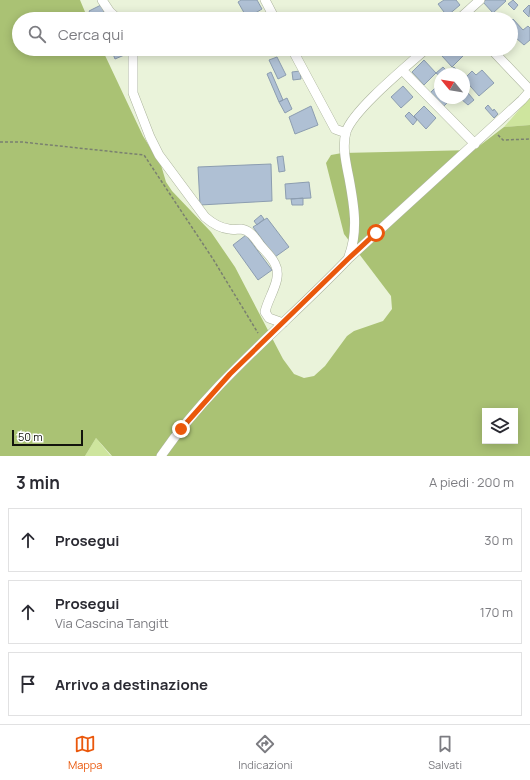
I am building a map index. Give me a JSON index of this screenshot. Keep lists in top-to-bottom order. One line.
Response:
{"scale_bar":"50 m","north":"top left","page":{"search":"Cerca qui","scale":"50 m","heading":["3 min","A piedi · 200 m"],"list":[["Prosegui","30 m"],["Prosegui","Via Cascina Tangitt","170 m"],"Arrivo a destinazione"],"nav":["Mappa","Indicazioni","Salvati"]}}
